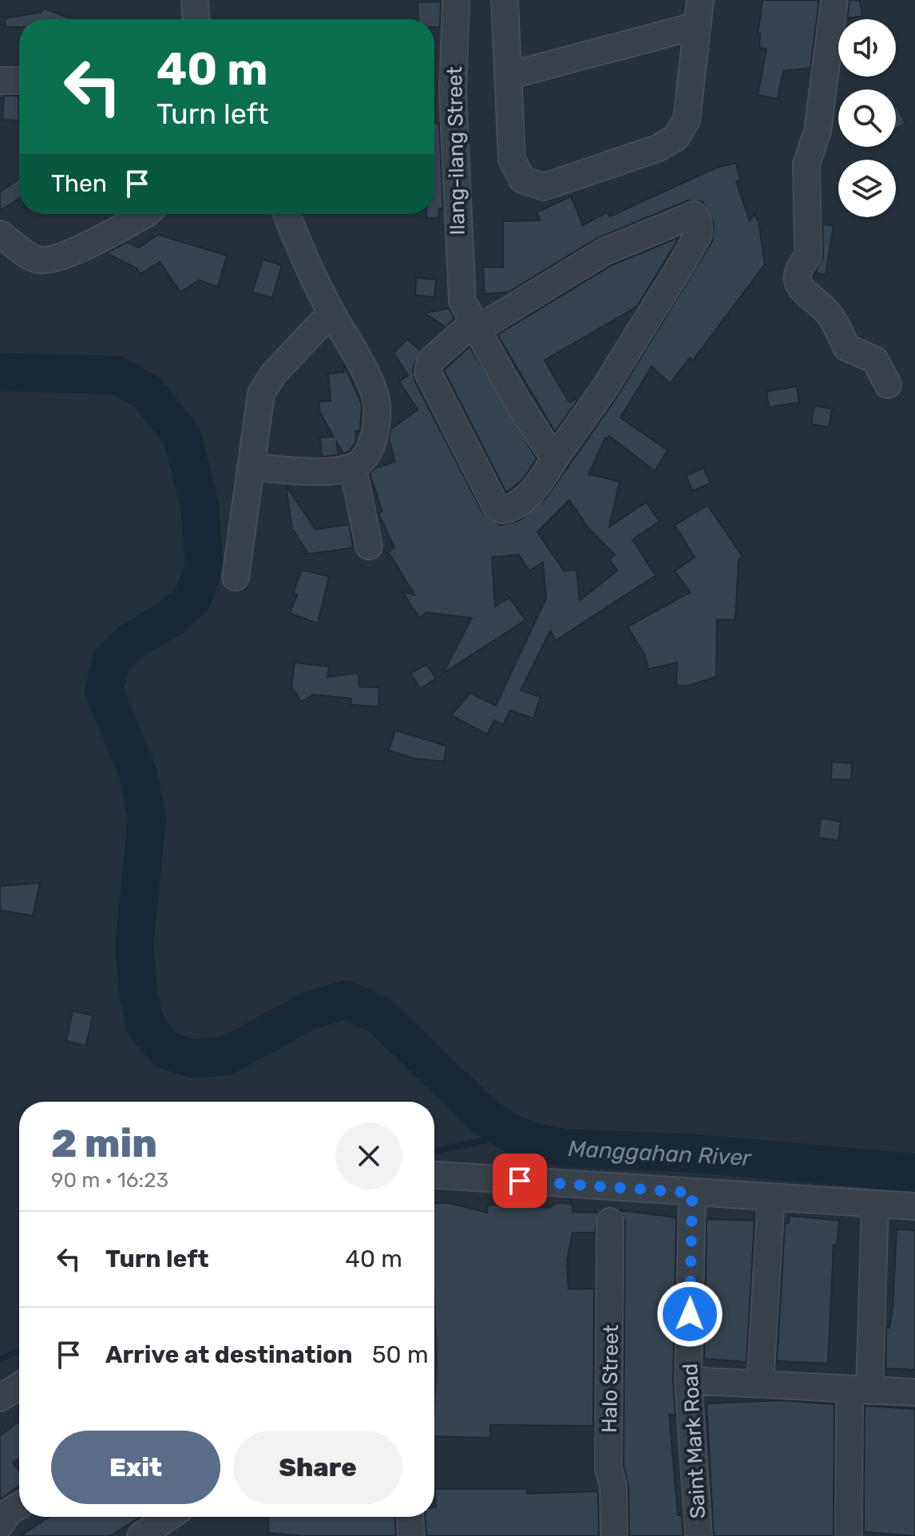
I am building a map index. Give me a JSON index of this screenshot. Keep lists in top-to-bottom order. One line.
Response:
{"streets":{"street":["Ilang-ilang Street","Halo Street","Saint Mark Road"]},"water":["Manggahan River"],"page":{"turn":["40 m","Turn left"],"then":"Then","heading":["2 min","90 m · 16:23"],"list":[{"name":"Turn left","value":"40 m"},{"name":"Arrive at destination","value":"50 m"}],"buttons":["Exit","Share"]}}
